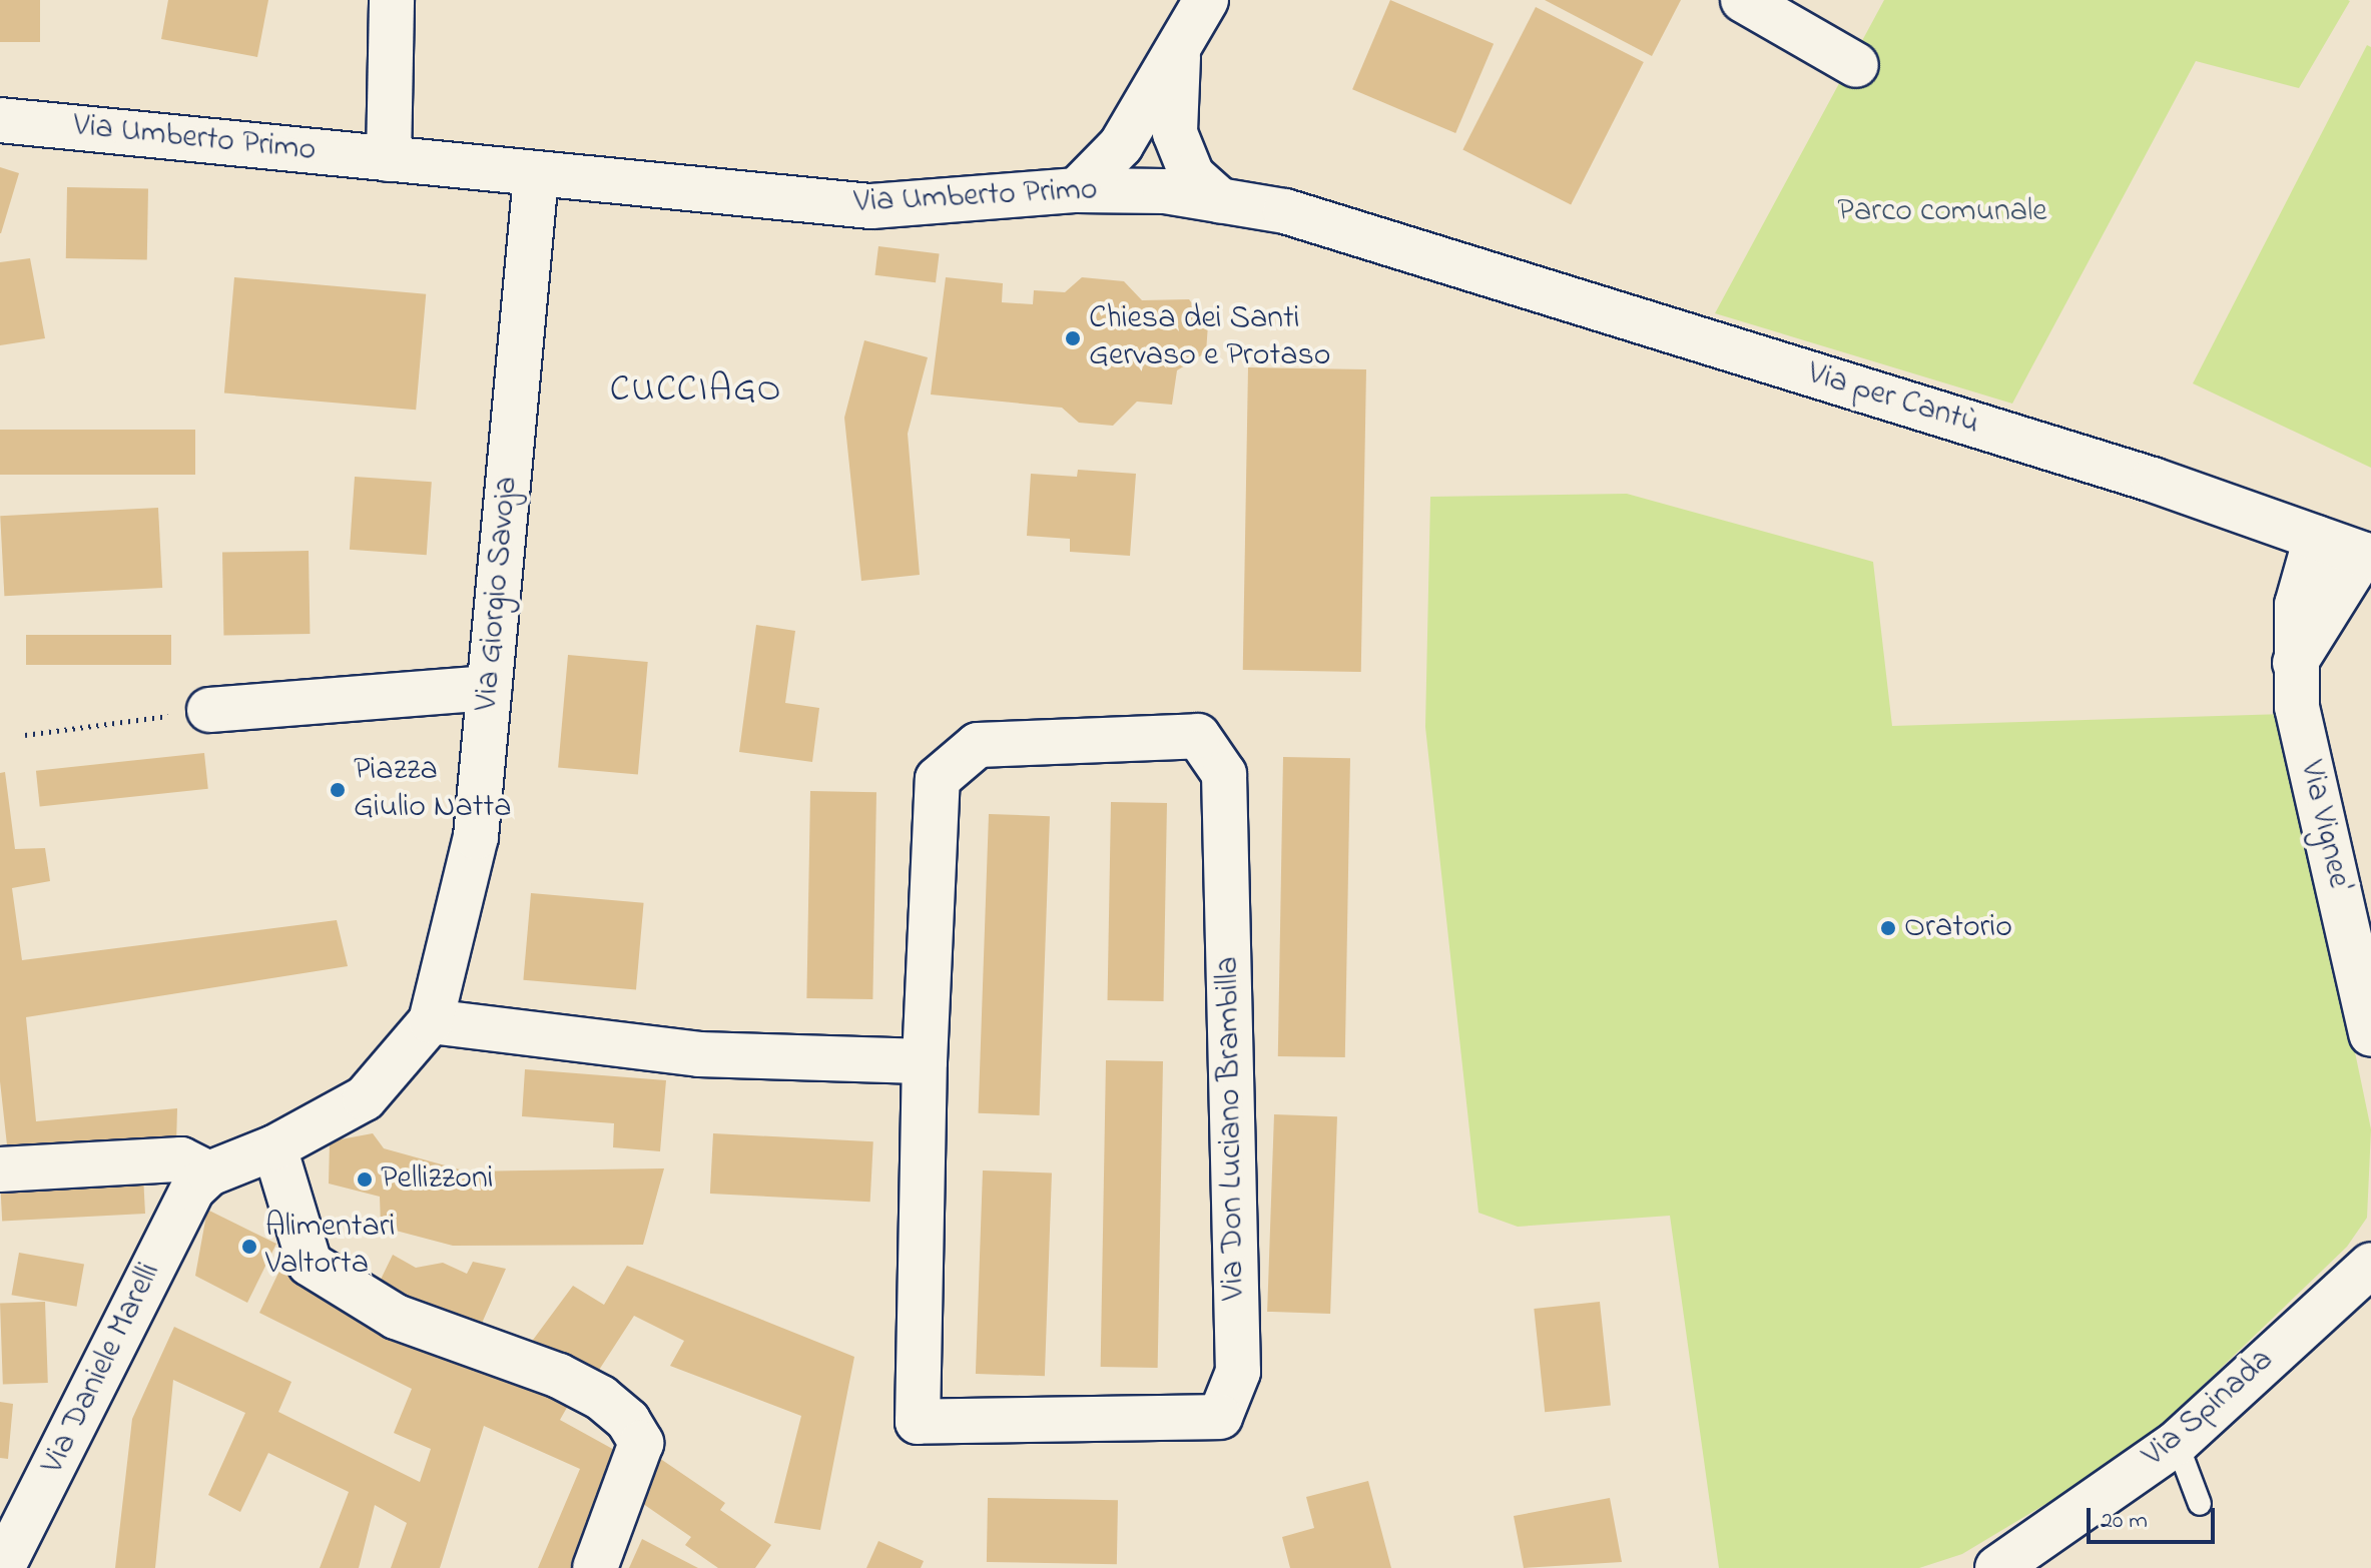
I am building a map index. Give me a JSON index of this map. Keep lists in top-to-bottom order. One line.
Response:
{"streets":{"street":["Via Umberto Primo","Via per Cantù","Via Giorgio Savoja","Via Vignee'","Via Don Luciano Brambilla","Via Daniele Marelli","Via Spinada"]},"crossings":[["Via Umberto Primo","Via per Cantù"],["Via Umberto Primo","Via Giorgio Savoja"],["Via per Cantù","Via Vignee'"],["Via Giorgio Savoja","Via Daniele Marelli"]],"districts":["CUCCIAGO"],"parks":["Parco comunale"],"places":["Chiesa dei Santi Gervaso e Protaso","Piazza Giulio Natta","Oratorio","Pellizzoni","Alimentari Valtorta"],"scale_bar":"20 m"}
